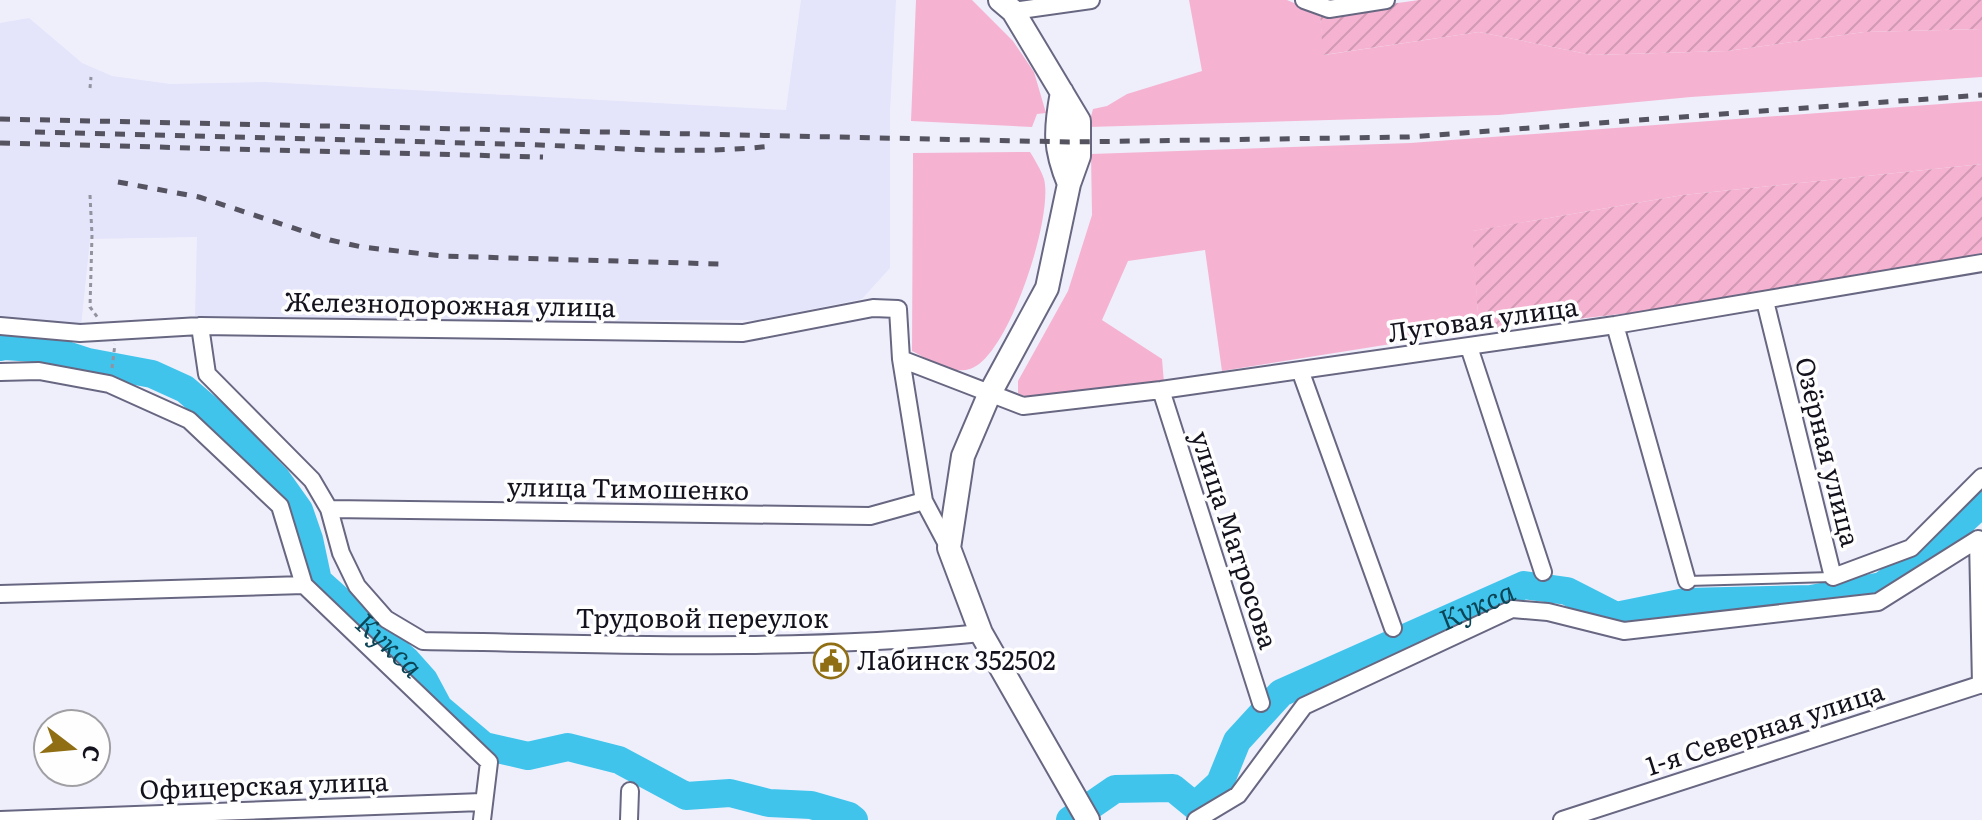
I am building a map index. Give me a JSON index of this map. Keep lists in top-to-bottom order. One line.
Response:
{"streets":{"street":["Железнодорожная улица","Луговая улица","Озёрная улица","улица Тимошенко","улица Матросова","Трудовой переулок","1-я Северная улица","Офицерская улица"]},"crossings":[["Железнодорожная улица","Луговая улица"],["Луговая улица","Озёрная улица"],["Луговая улица","улица Матросова"],["улица Тимошенко","Трудовой переулок"]],"water":["Кукса"],"places":{"public building":["Лабинск 352502"]},"north":"right"}
